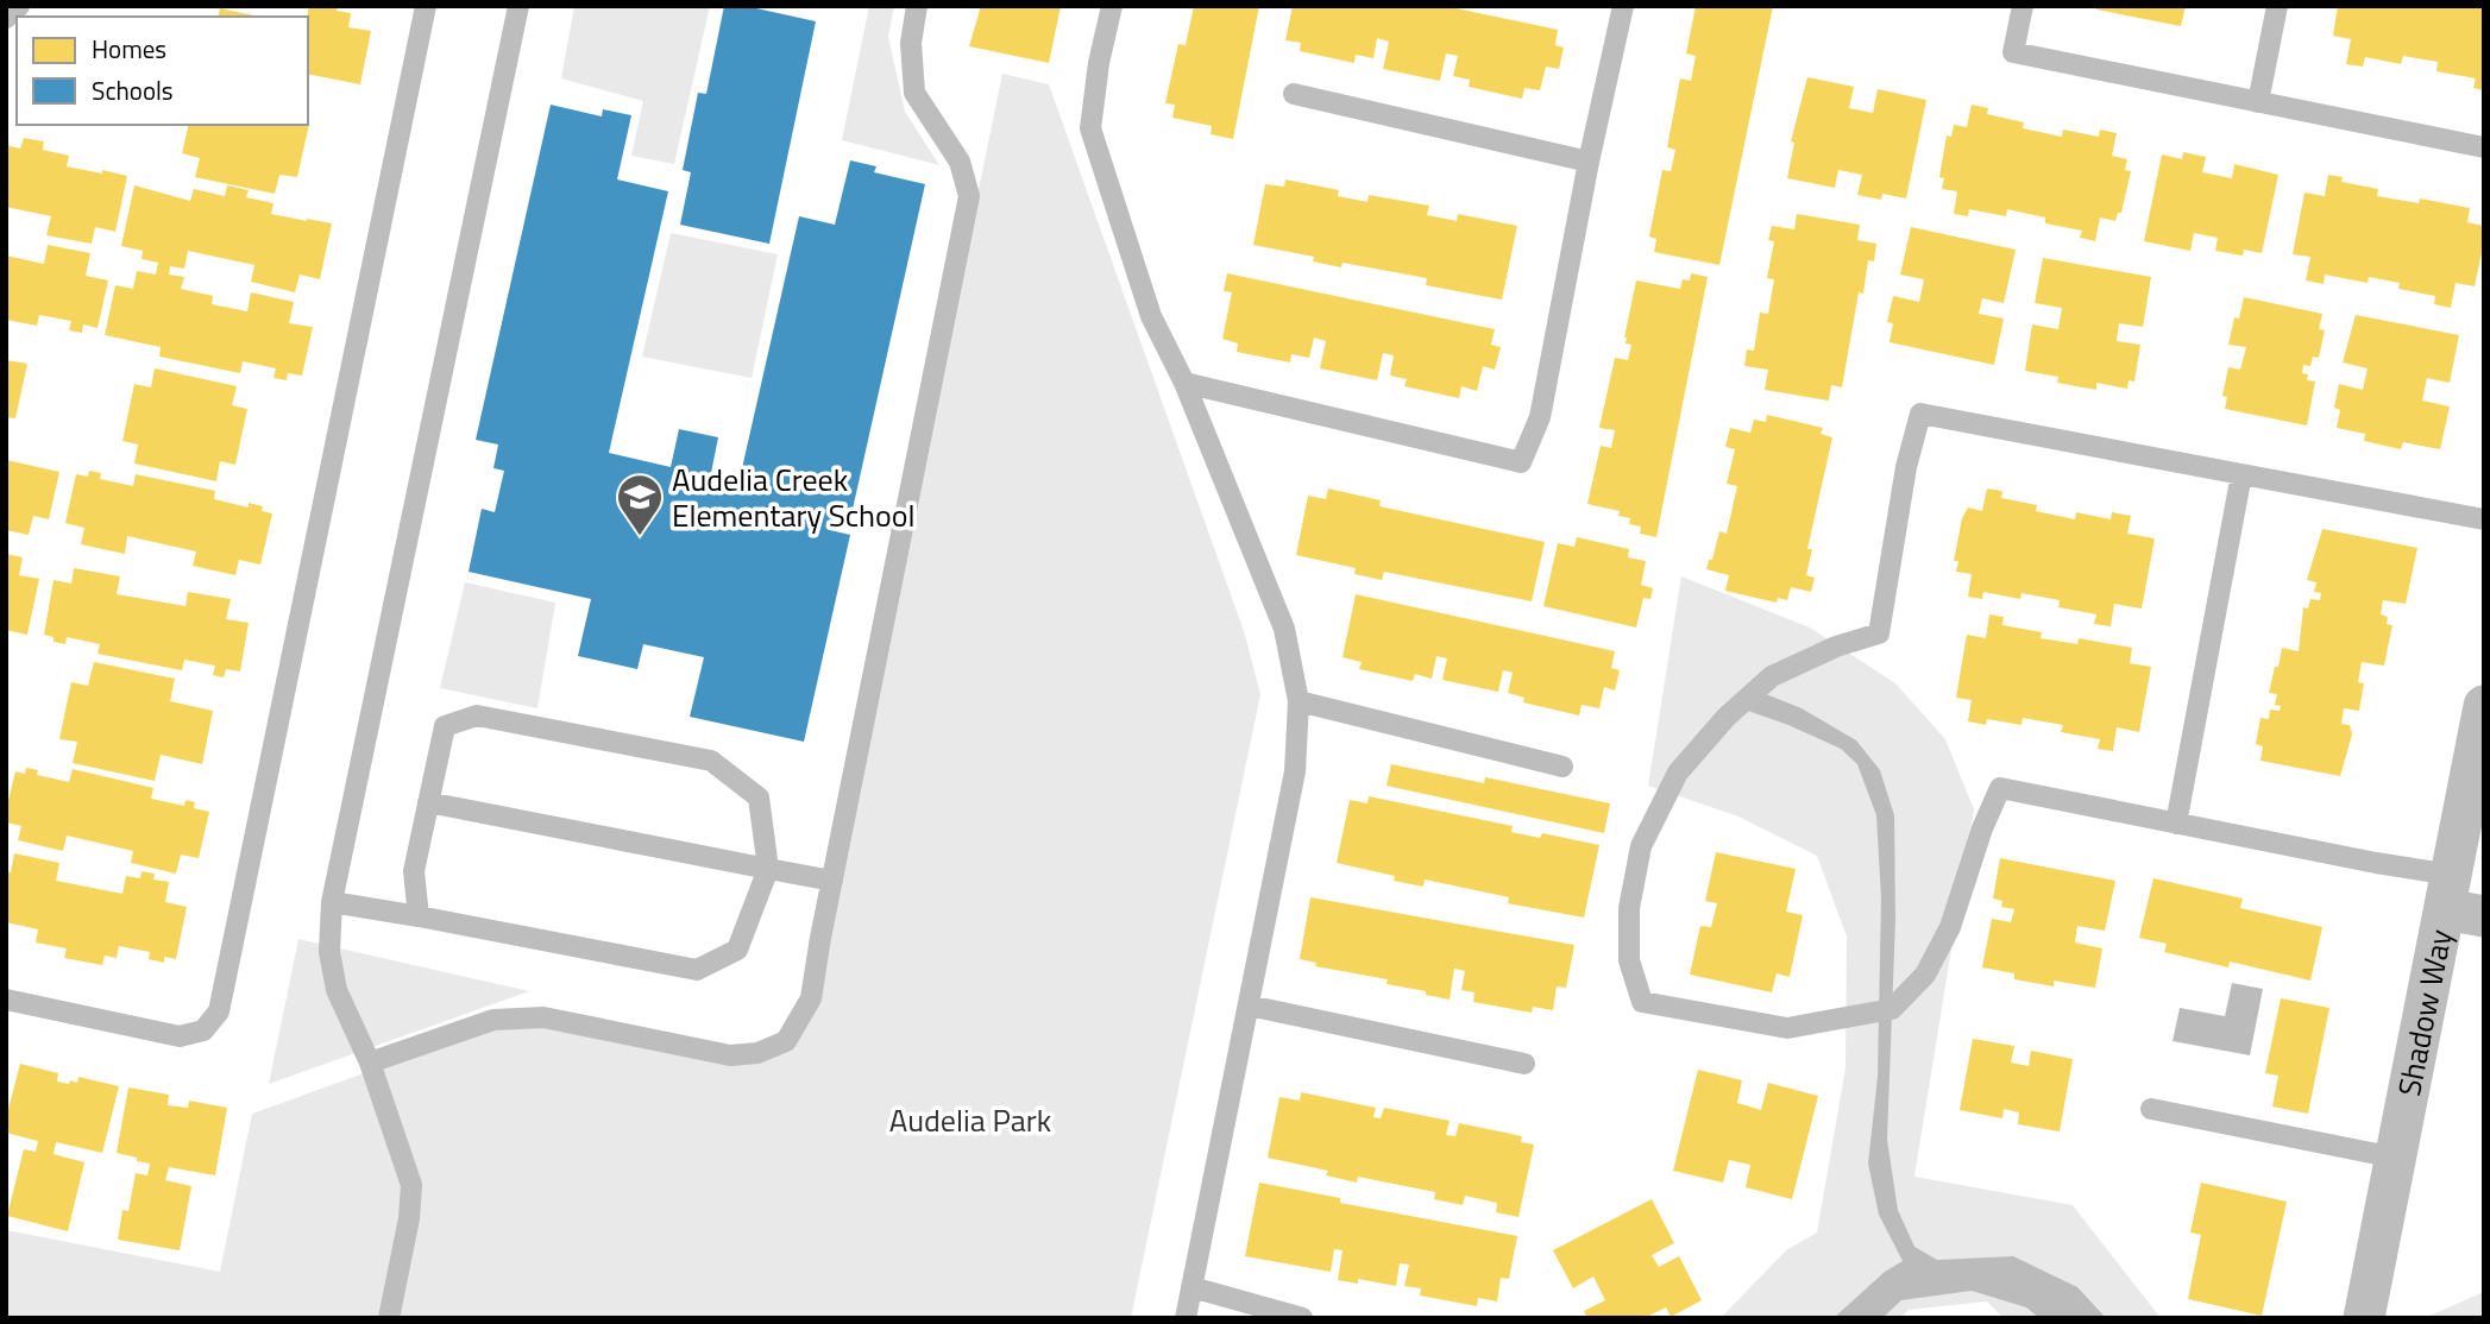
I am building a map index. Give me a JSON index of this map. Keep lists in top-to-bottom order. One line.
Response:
{"streets":{"street":["Shadow Way"]},"parks":["Audelia Park"],"places":{"school or university":["Audelia Creek Elementary School"]},"legend":["Homes","Schools"]}
